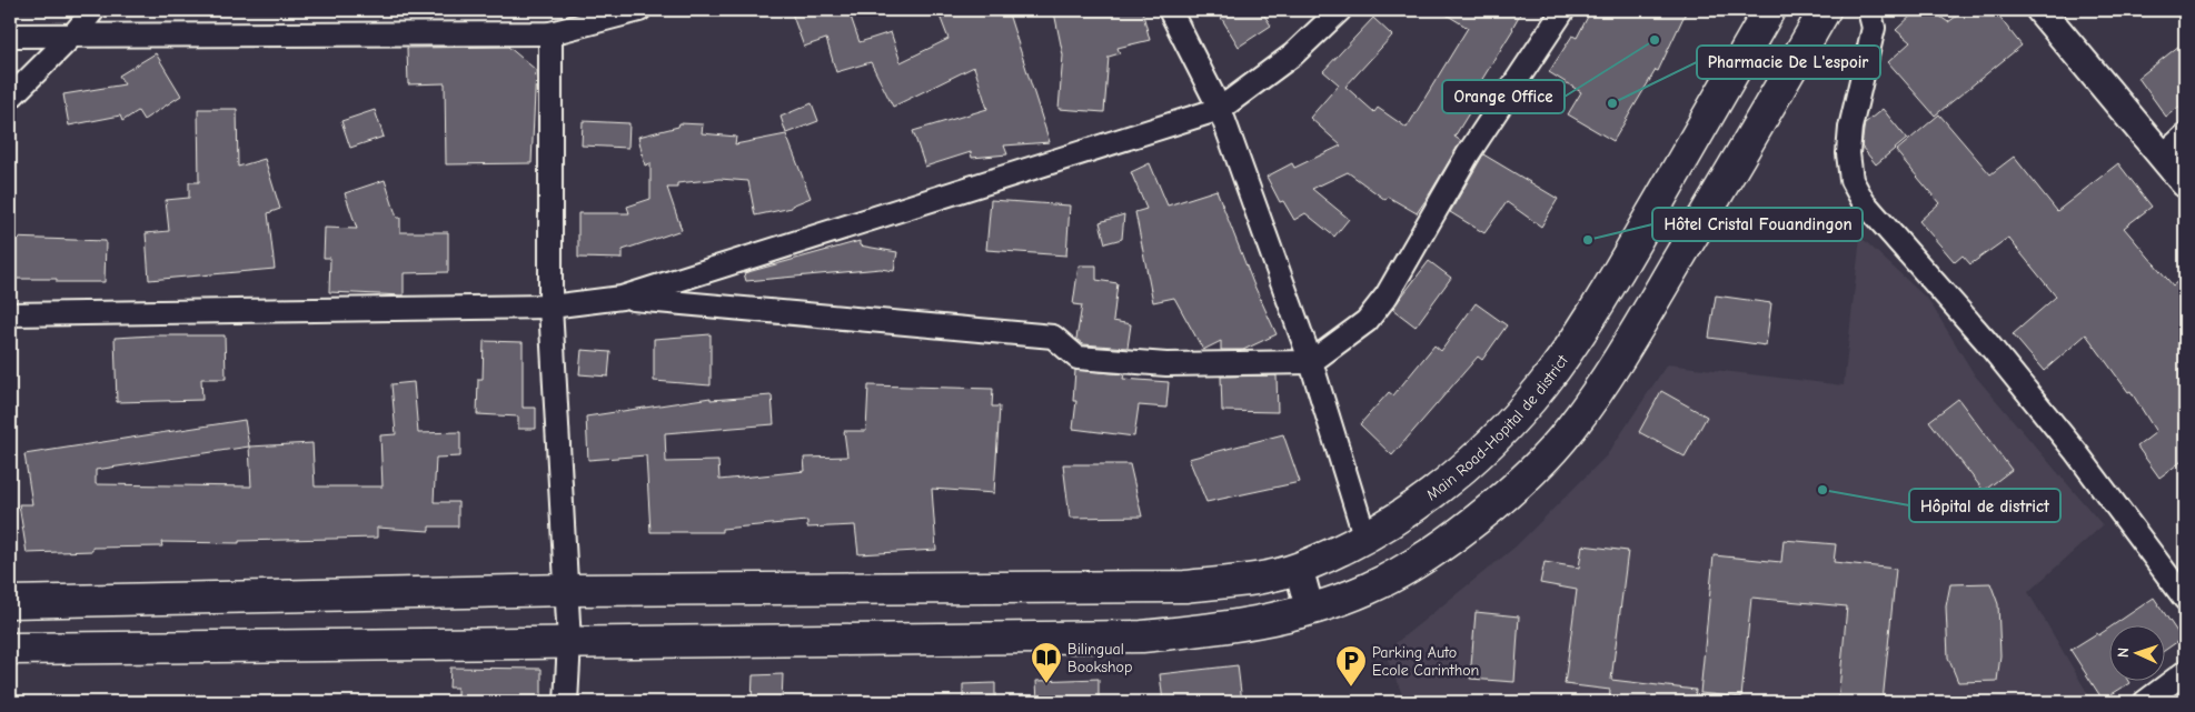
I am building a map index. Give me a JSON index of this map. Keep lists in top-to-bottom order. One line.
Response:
{"streets":{"main road":["Main Road-Hopital de district"]},"places":{"other":["Orange Office","Pharmacie De L'espoir","Hôtel Cristal Fouandingon","Hôpital de district"],"library":["Bilingual Bookshop"],"parking":["Parking Auto Ecole Carinthon"]},"north":"left"}
